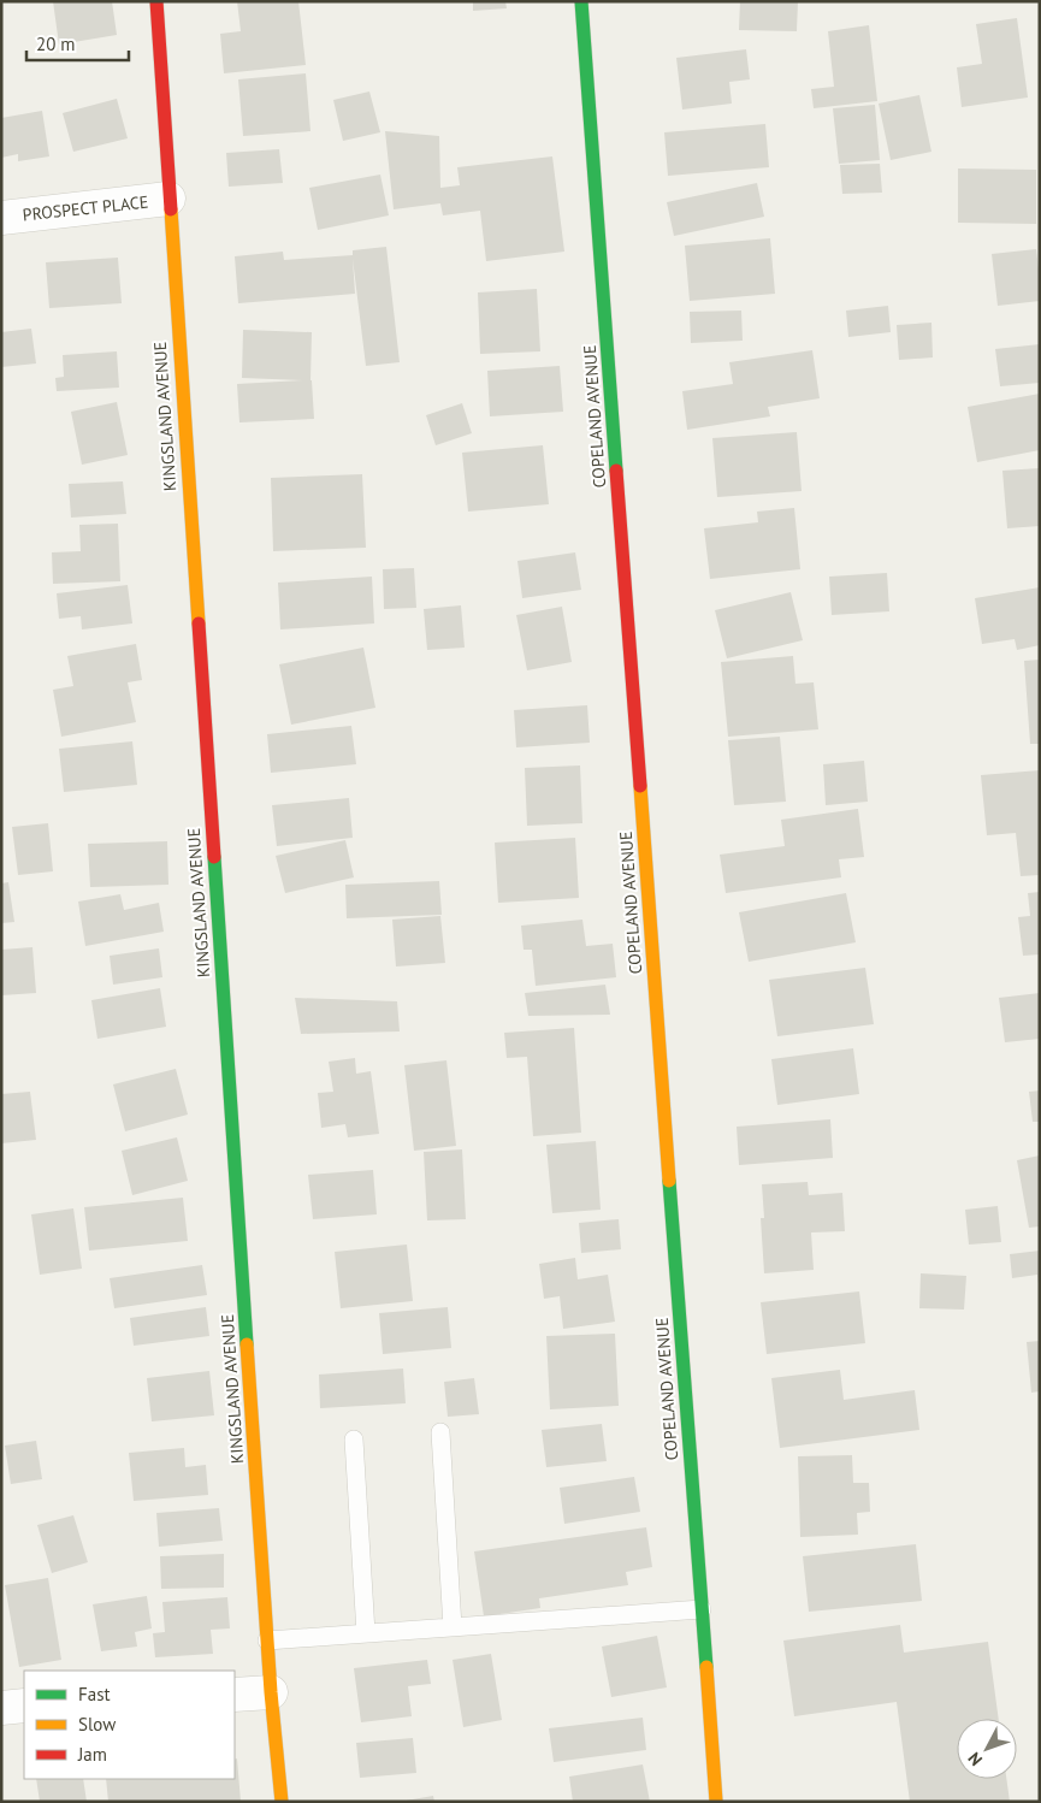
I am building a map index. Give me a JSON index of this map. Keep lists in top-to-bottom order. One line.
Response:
{"streets":{"main road":["KINGSLAND AVENUE","COPELAND AVENUE"],"street":["PROSPECT PLACE"]},"crossings":[["PROSPECT PLACE","KINGSLAND AVENUE"]],"legend":["Fast","Slow","Jam"],"scale_bar":"20 m","north":"bottom left"}
